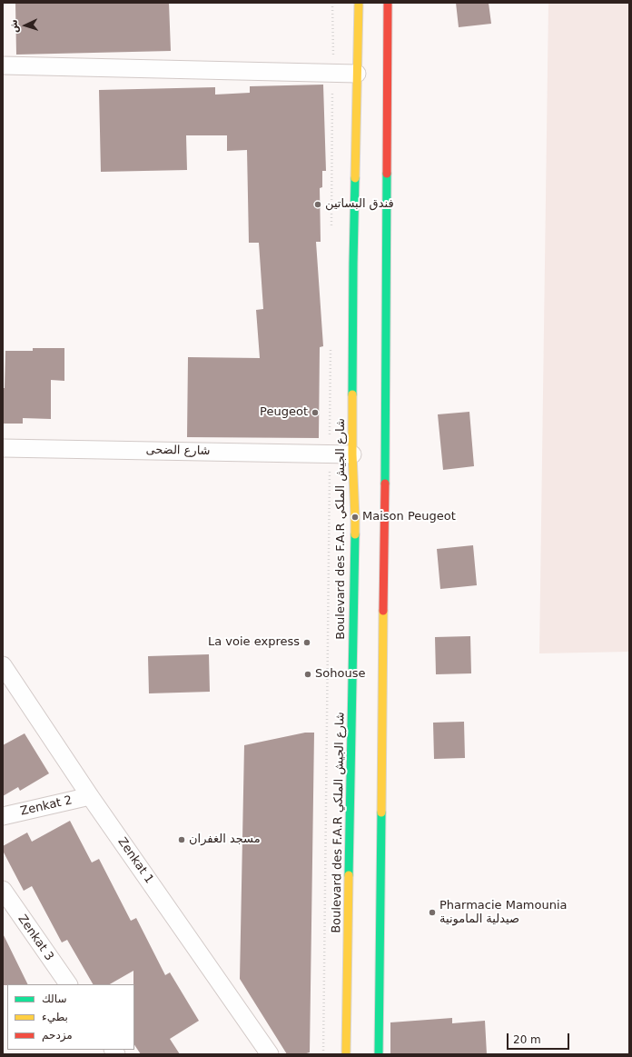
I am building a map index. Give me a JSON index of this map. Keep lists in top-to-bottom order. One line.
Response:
{"streets":{"main road":["Boulevard des F.A.R شارع الجيش الملكي"],"street":["شارع الضحى","Zenkat 2","Zenkat 1","Zenkat 3"]},"crossings":[["شارع الضحى","Boulevard des F.A.R شارع الجيش الملكي"],["Zenkat 2","Zenkat 1"]],"places":["فندق البساتين","Peugeot","Maison Peugeot","La voie express","Sohouse","مسجد الغفران","Pharmacie Mamounia صيدلية المامونية"],"legend":["سالك","بطيء","مزدحم"],"scale_bar":"20 m","north":"left"}
